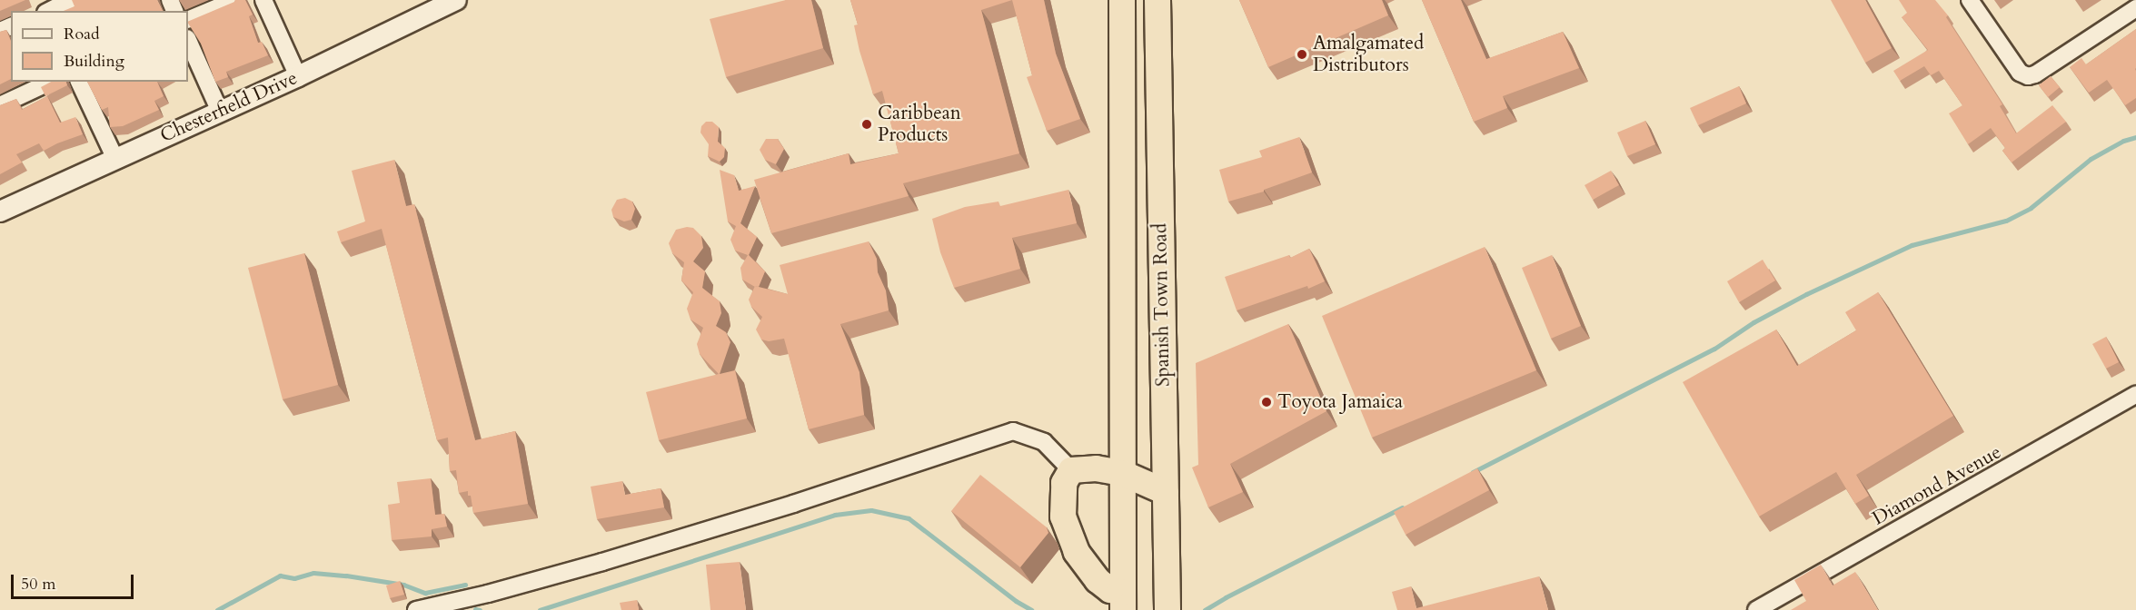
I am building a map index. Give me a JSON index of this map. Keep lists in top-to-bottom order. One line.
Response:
{"streets":{"highway":["Spanish Town Road"],"street":["Chesterfield Drive","Diamond Avenue"]},"places":["Amalgamated Distributors","Caribbean Products","Toyota Jamaica"],"legend":["Road","Building"],"scale_bar":"50 m"}
